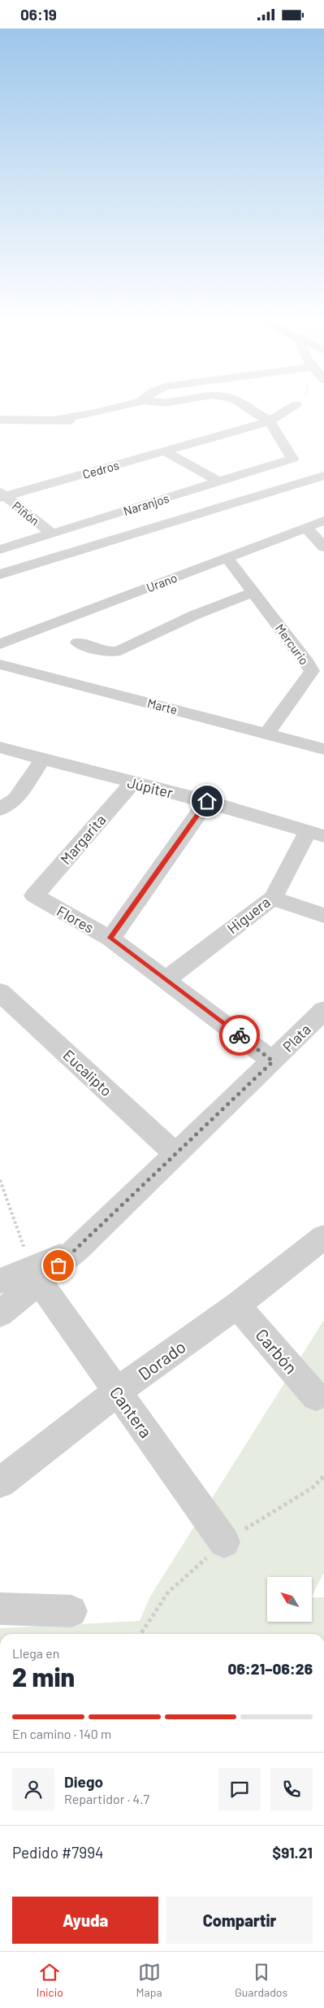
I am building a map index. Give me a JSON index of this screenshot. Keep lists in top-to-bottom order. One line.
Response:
{"streets":{"street":["Cedros","Naranjos","Piñón","Urano","Mercurio","Marte","Júpiter","Margarita","Higuera","Flores","Plata","Eucalipto","Carbón","Dorado","Cantera"]},"crossings":[["Cedros","Naranjos"],["Cedros","Piñón"],["Naranjos","Piñón"],["Urano","Mercurio"],["Mercurio","Marte"],["Júpiter","Margarita"],["Júpiter","Higuera"],["Margarita","Flores"],["Higuera","Flores"],["Flores","Plata"],["Plata","Eucalipto"],["Plata","Cantera"],["Carbón","Dorado"],["Dorado","Cantera"]],"north":"top left","page":{"status":"06:19","heading":["2 min","Llega en","06:21–06:26"],"panel":["Diego","Repartidor · 4.7","Pedido #7994","$91.21"],"bar":"En camino · 140 m","buttons":["Ayuda","Compartir"],"tabs":["Inicio","Mapa","Guardados"]}}
